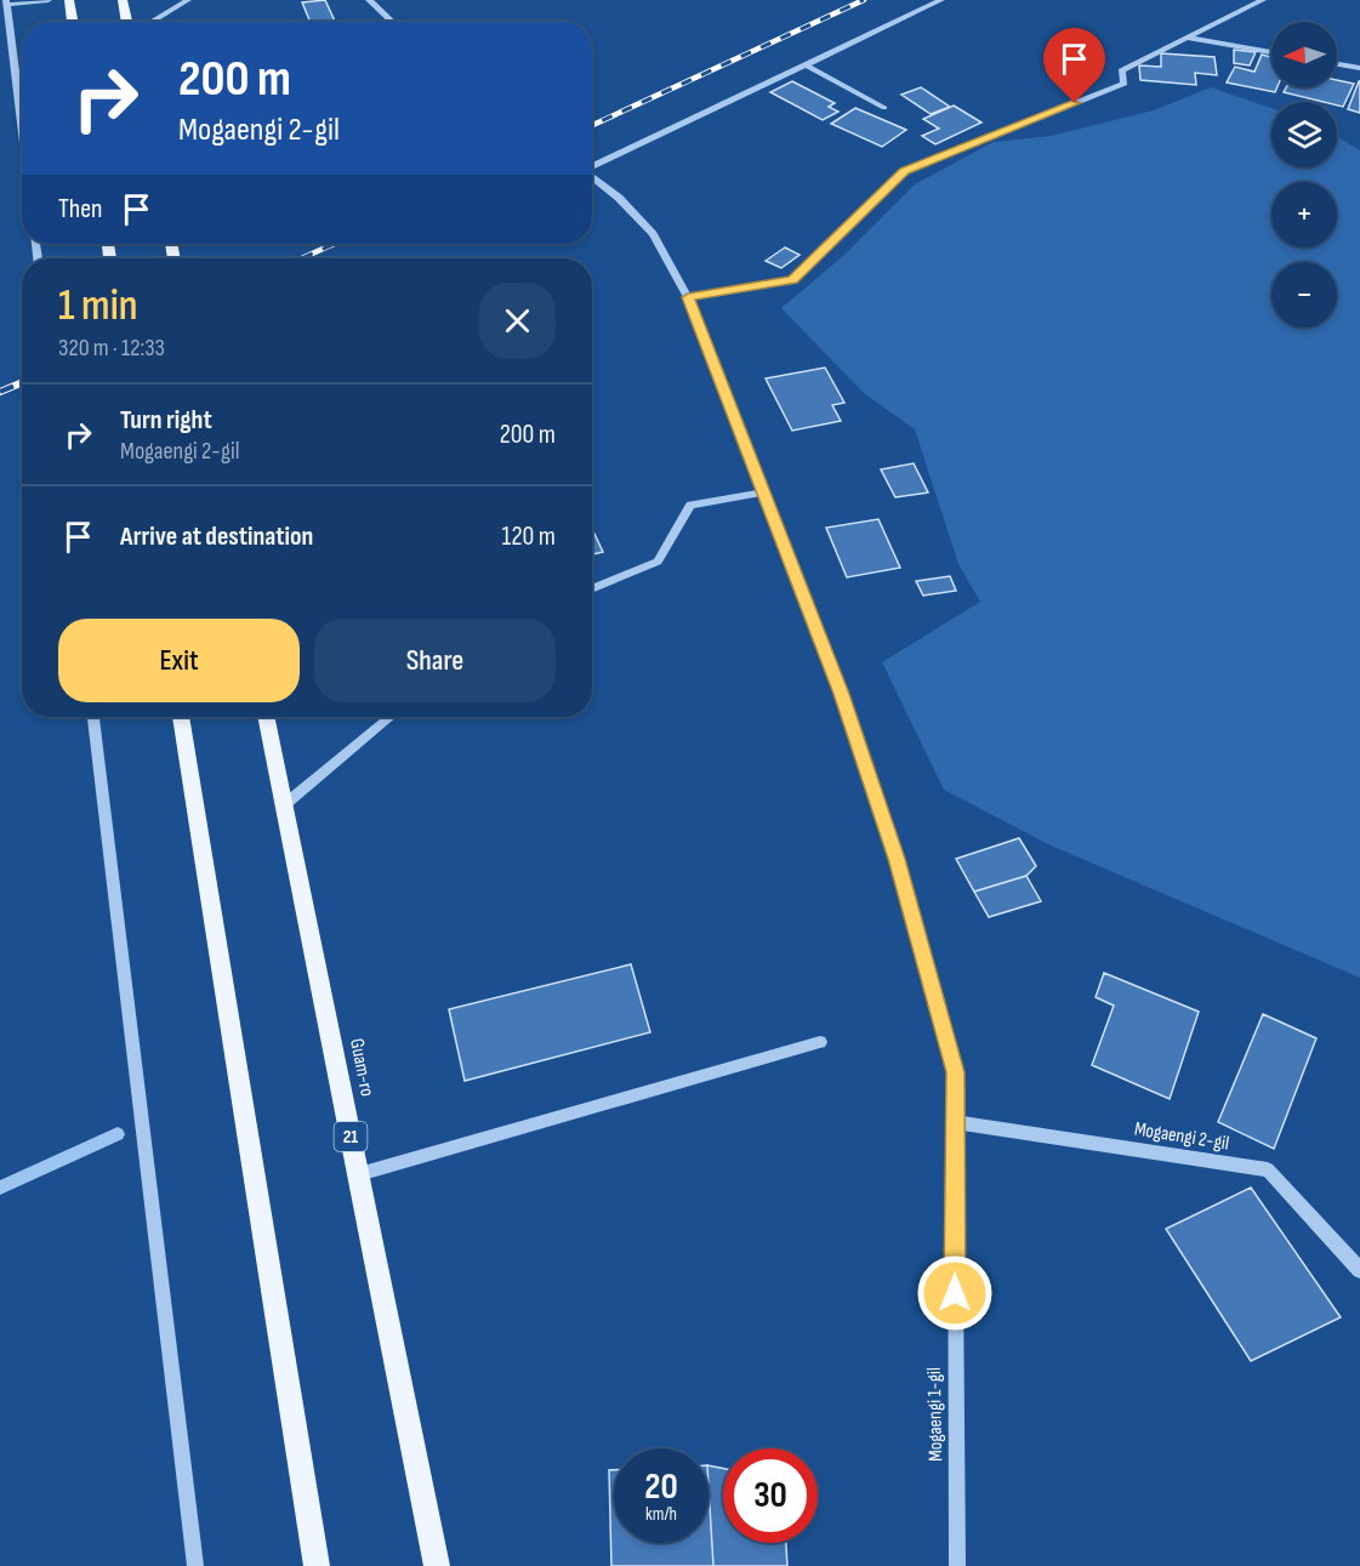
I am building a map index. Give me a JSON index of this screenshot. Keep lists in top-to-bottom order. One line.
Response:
{"streets":{"main road":["Guam-ro","21"],"street":["Mogaengi 2-gil","Mogaengi 1-gil"]},"crossings":[["Mogaengi 2-gil","Mogaengi 1-gil"]],"north":"left","page":{"map_buttons":["+","−"],"turn":["200 m","Mogaengi 2-gil"],"then":"Then","heading":["1 min","320 m · 12:33"],"list":[{"name":"Turn right","note":"Mogaengi 2-gil","value":"200 m"},{"name":"Arrive at destination","value":"120 m"}],"buttons":["Exit","Share"],"speed":"20 km/h","limit":"30"}}
